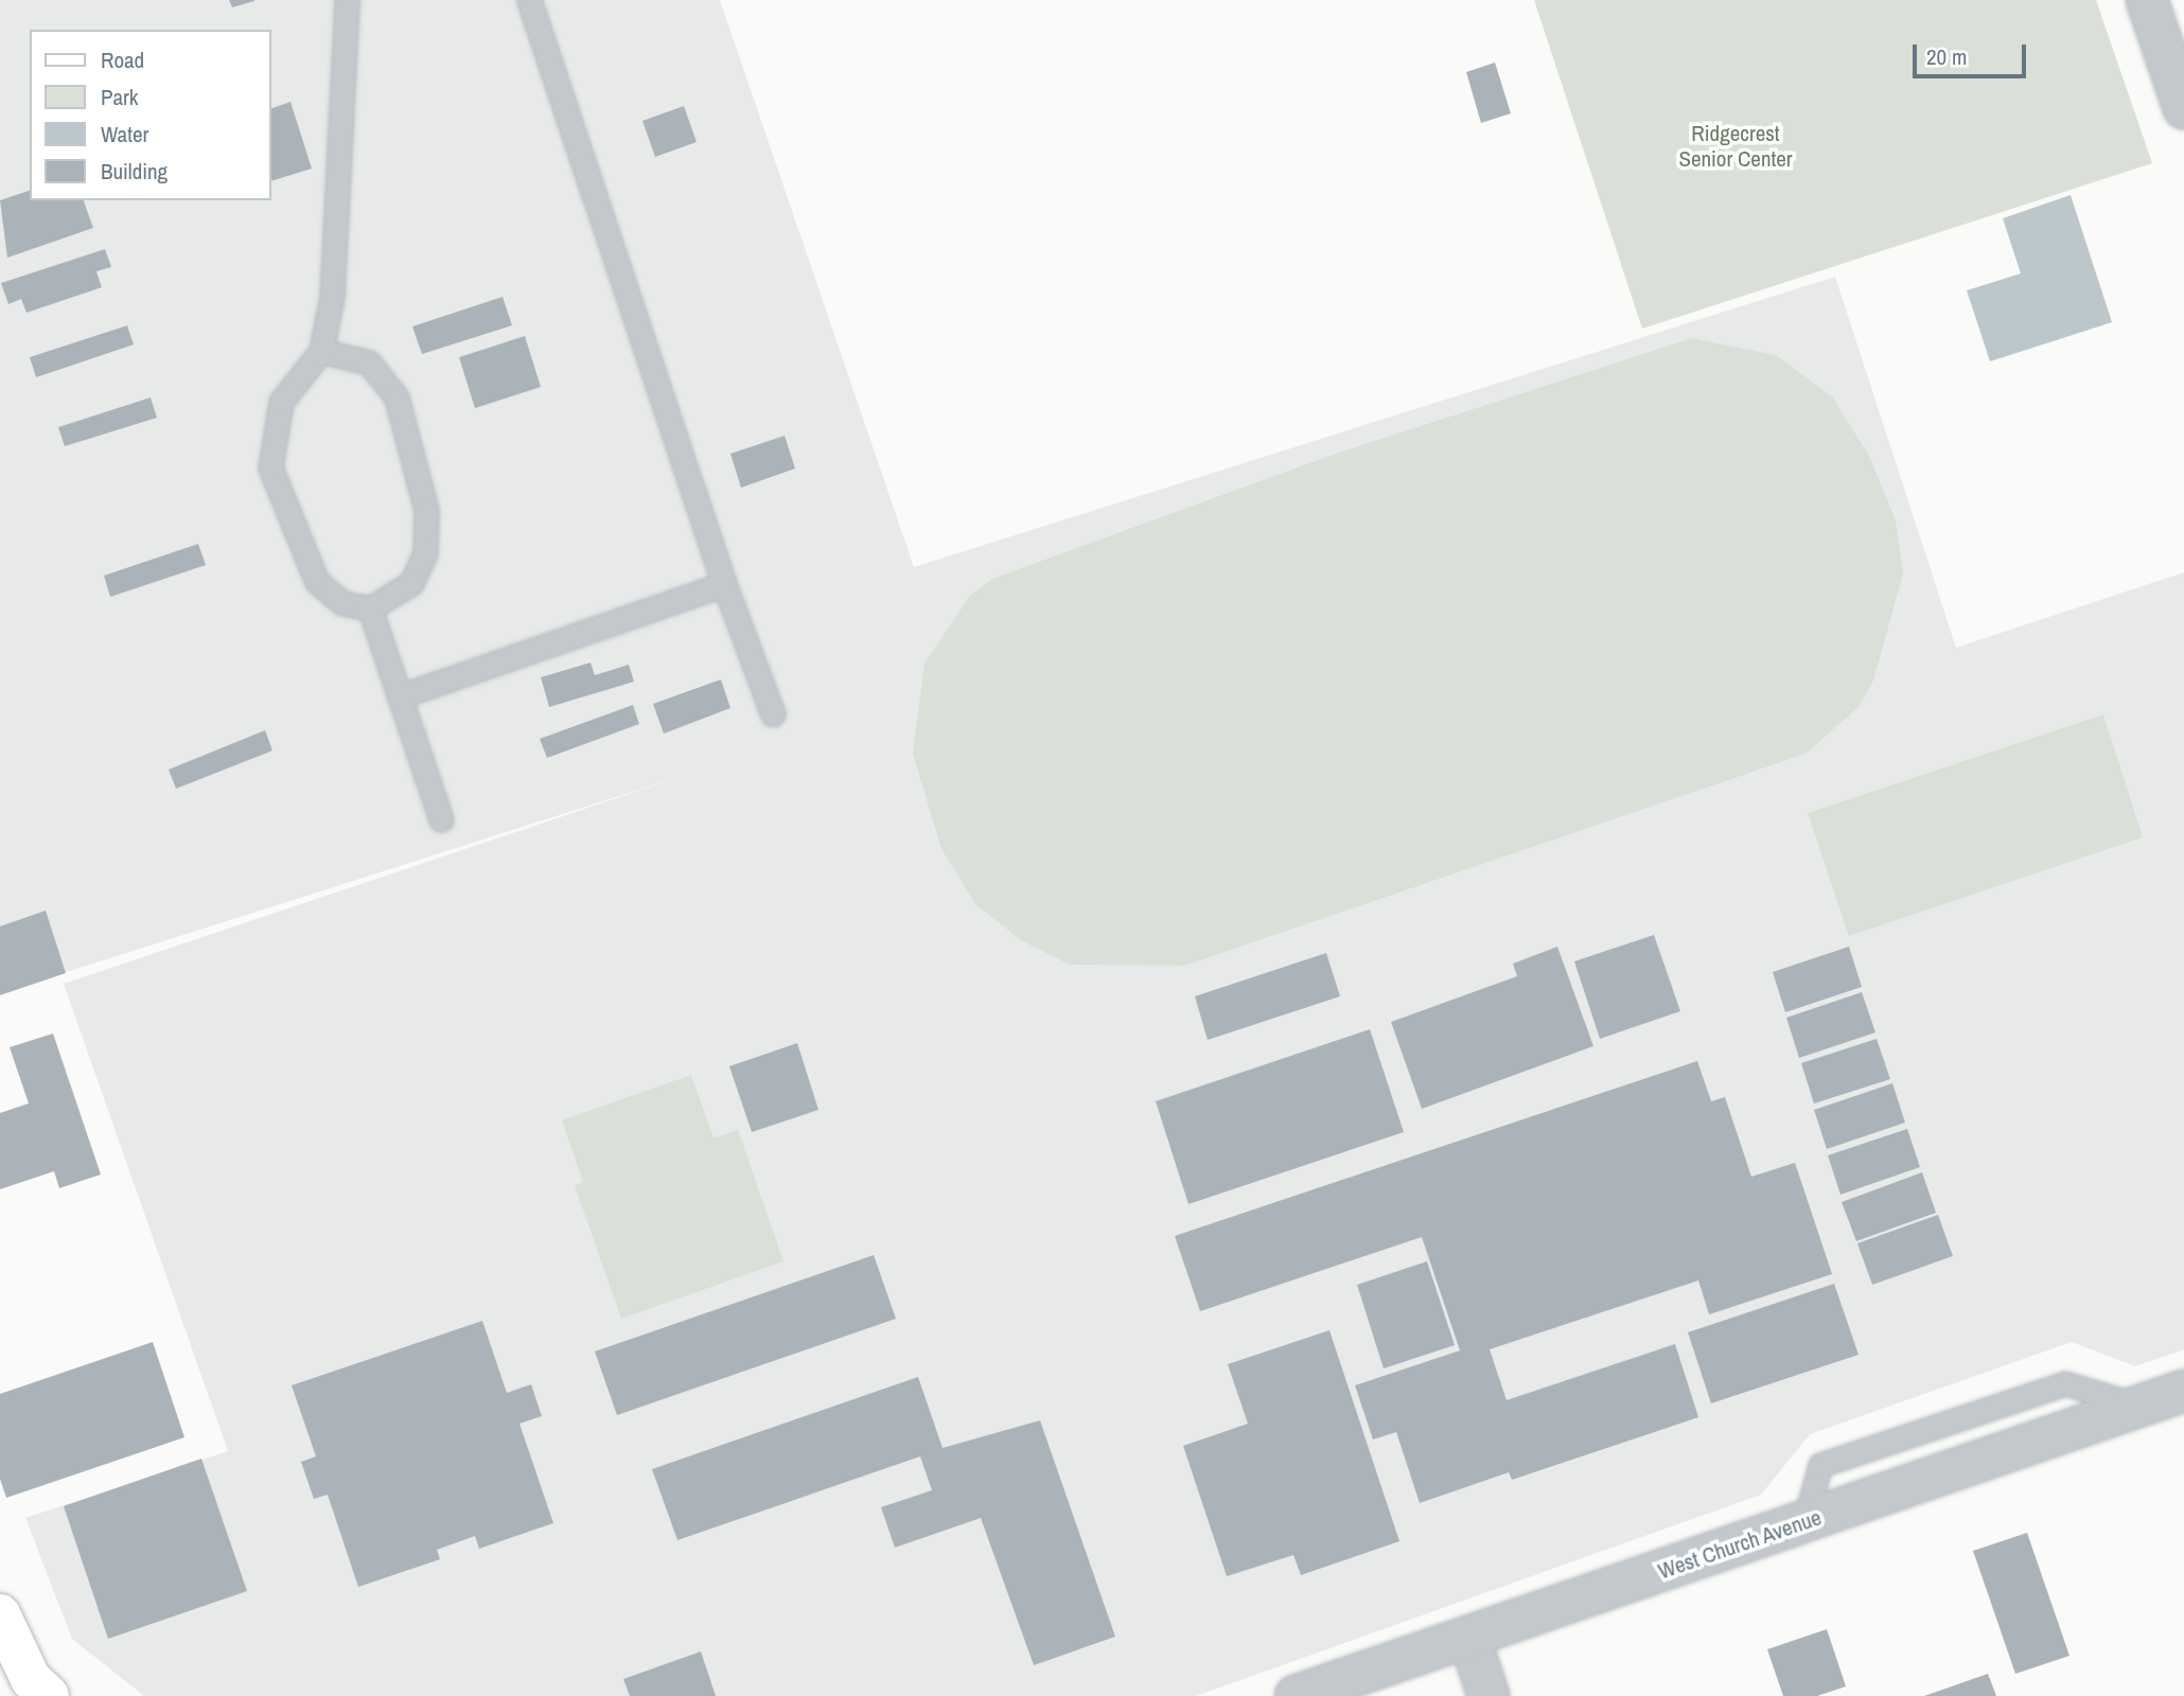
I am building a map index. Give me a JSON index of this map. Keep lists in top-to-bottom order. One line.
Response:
{"streets":{"street":["West Church Avenue"]},"parks":["Ridgecrest Senior Center"],"legend":["Road","Park","Water","Building"],"scale_bar":"20 m"}
